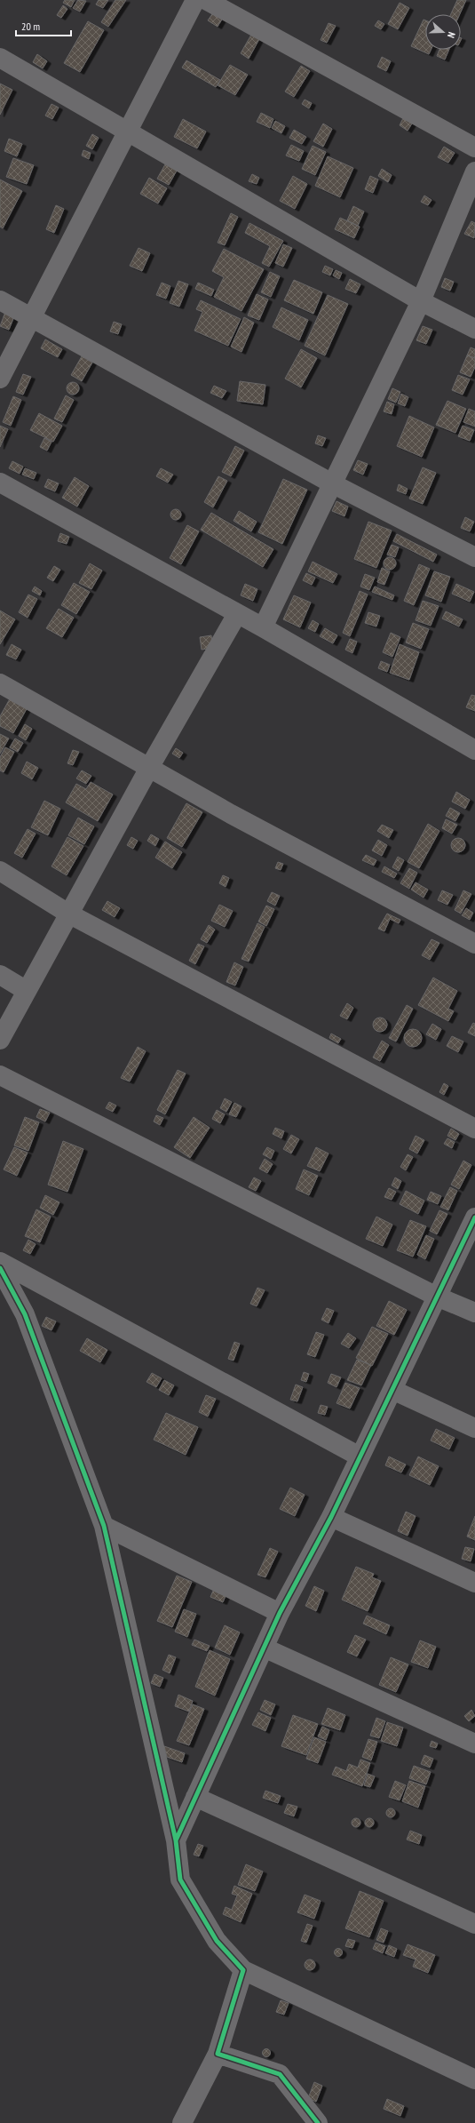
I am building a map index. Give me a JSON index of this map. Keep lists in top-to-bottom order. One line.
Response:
{"scale_bar":"20 m","north":"right"}
